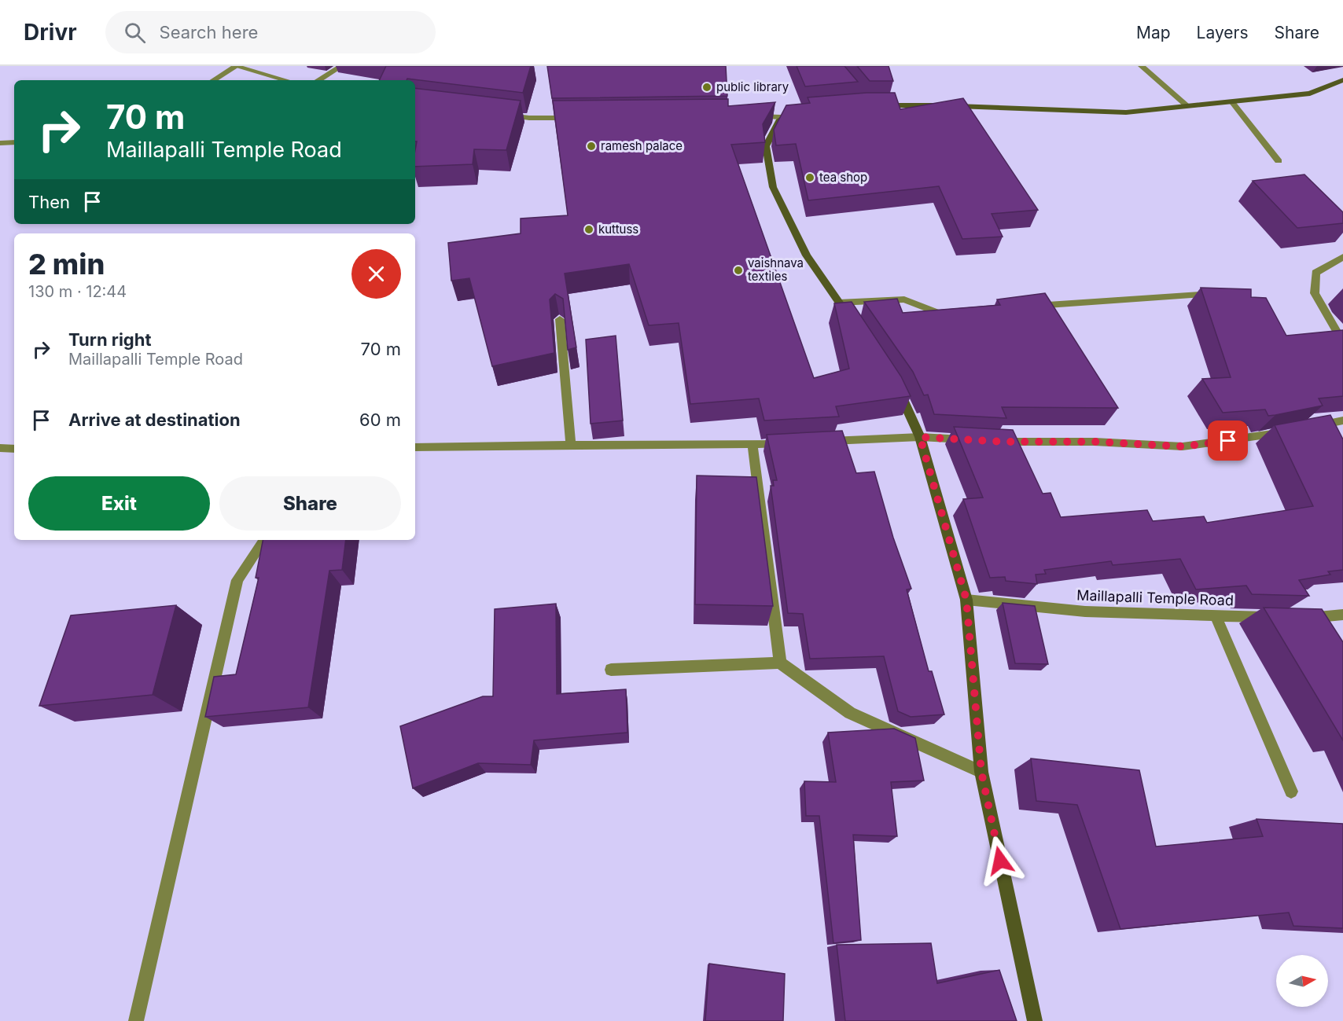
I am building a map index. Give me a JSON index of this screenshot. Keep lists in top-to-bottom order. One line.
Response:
{"streets":{"street":["Maillapalli Temple Road"]},"places":["public library","ramesh palace","tea shop","kuttuss","vaishnava textiles"],"north":"right","page":{"header":"Drivr","search":"Search here","nav":["Map","Layers","Share"],"turn":["70 m","Maillapalli Temple Road"],"then":"Then","heading":["2 min","130 m · 12:44"],"list":[{"name":"Turn right","note":"Maillapalli Temple Road","value":"70 m"},{"name":"Arrive at destination","value":"60 m"}],"buttons":["Exit","Share"]}}
